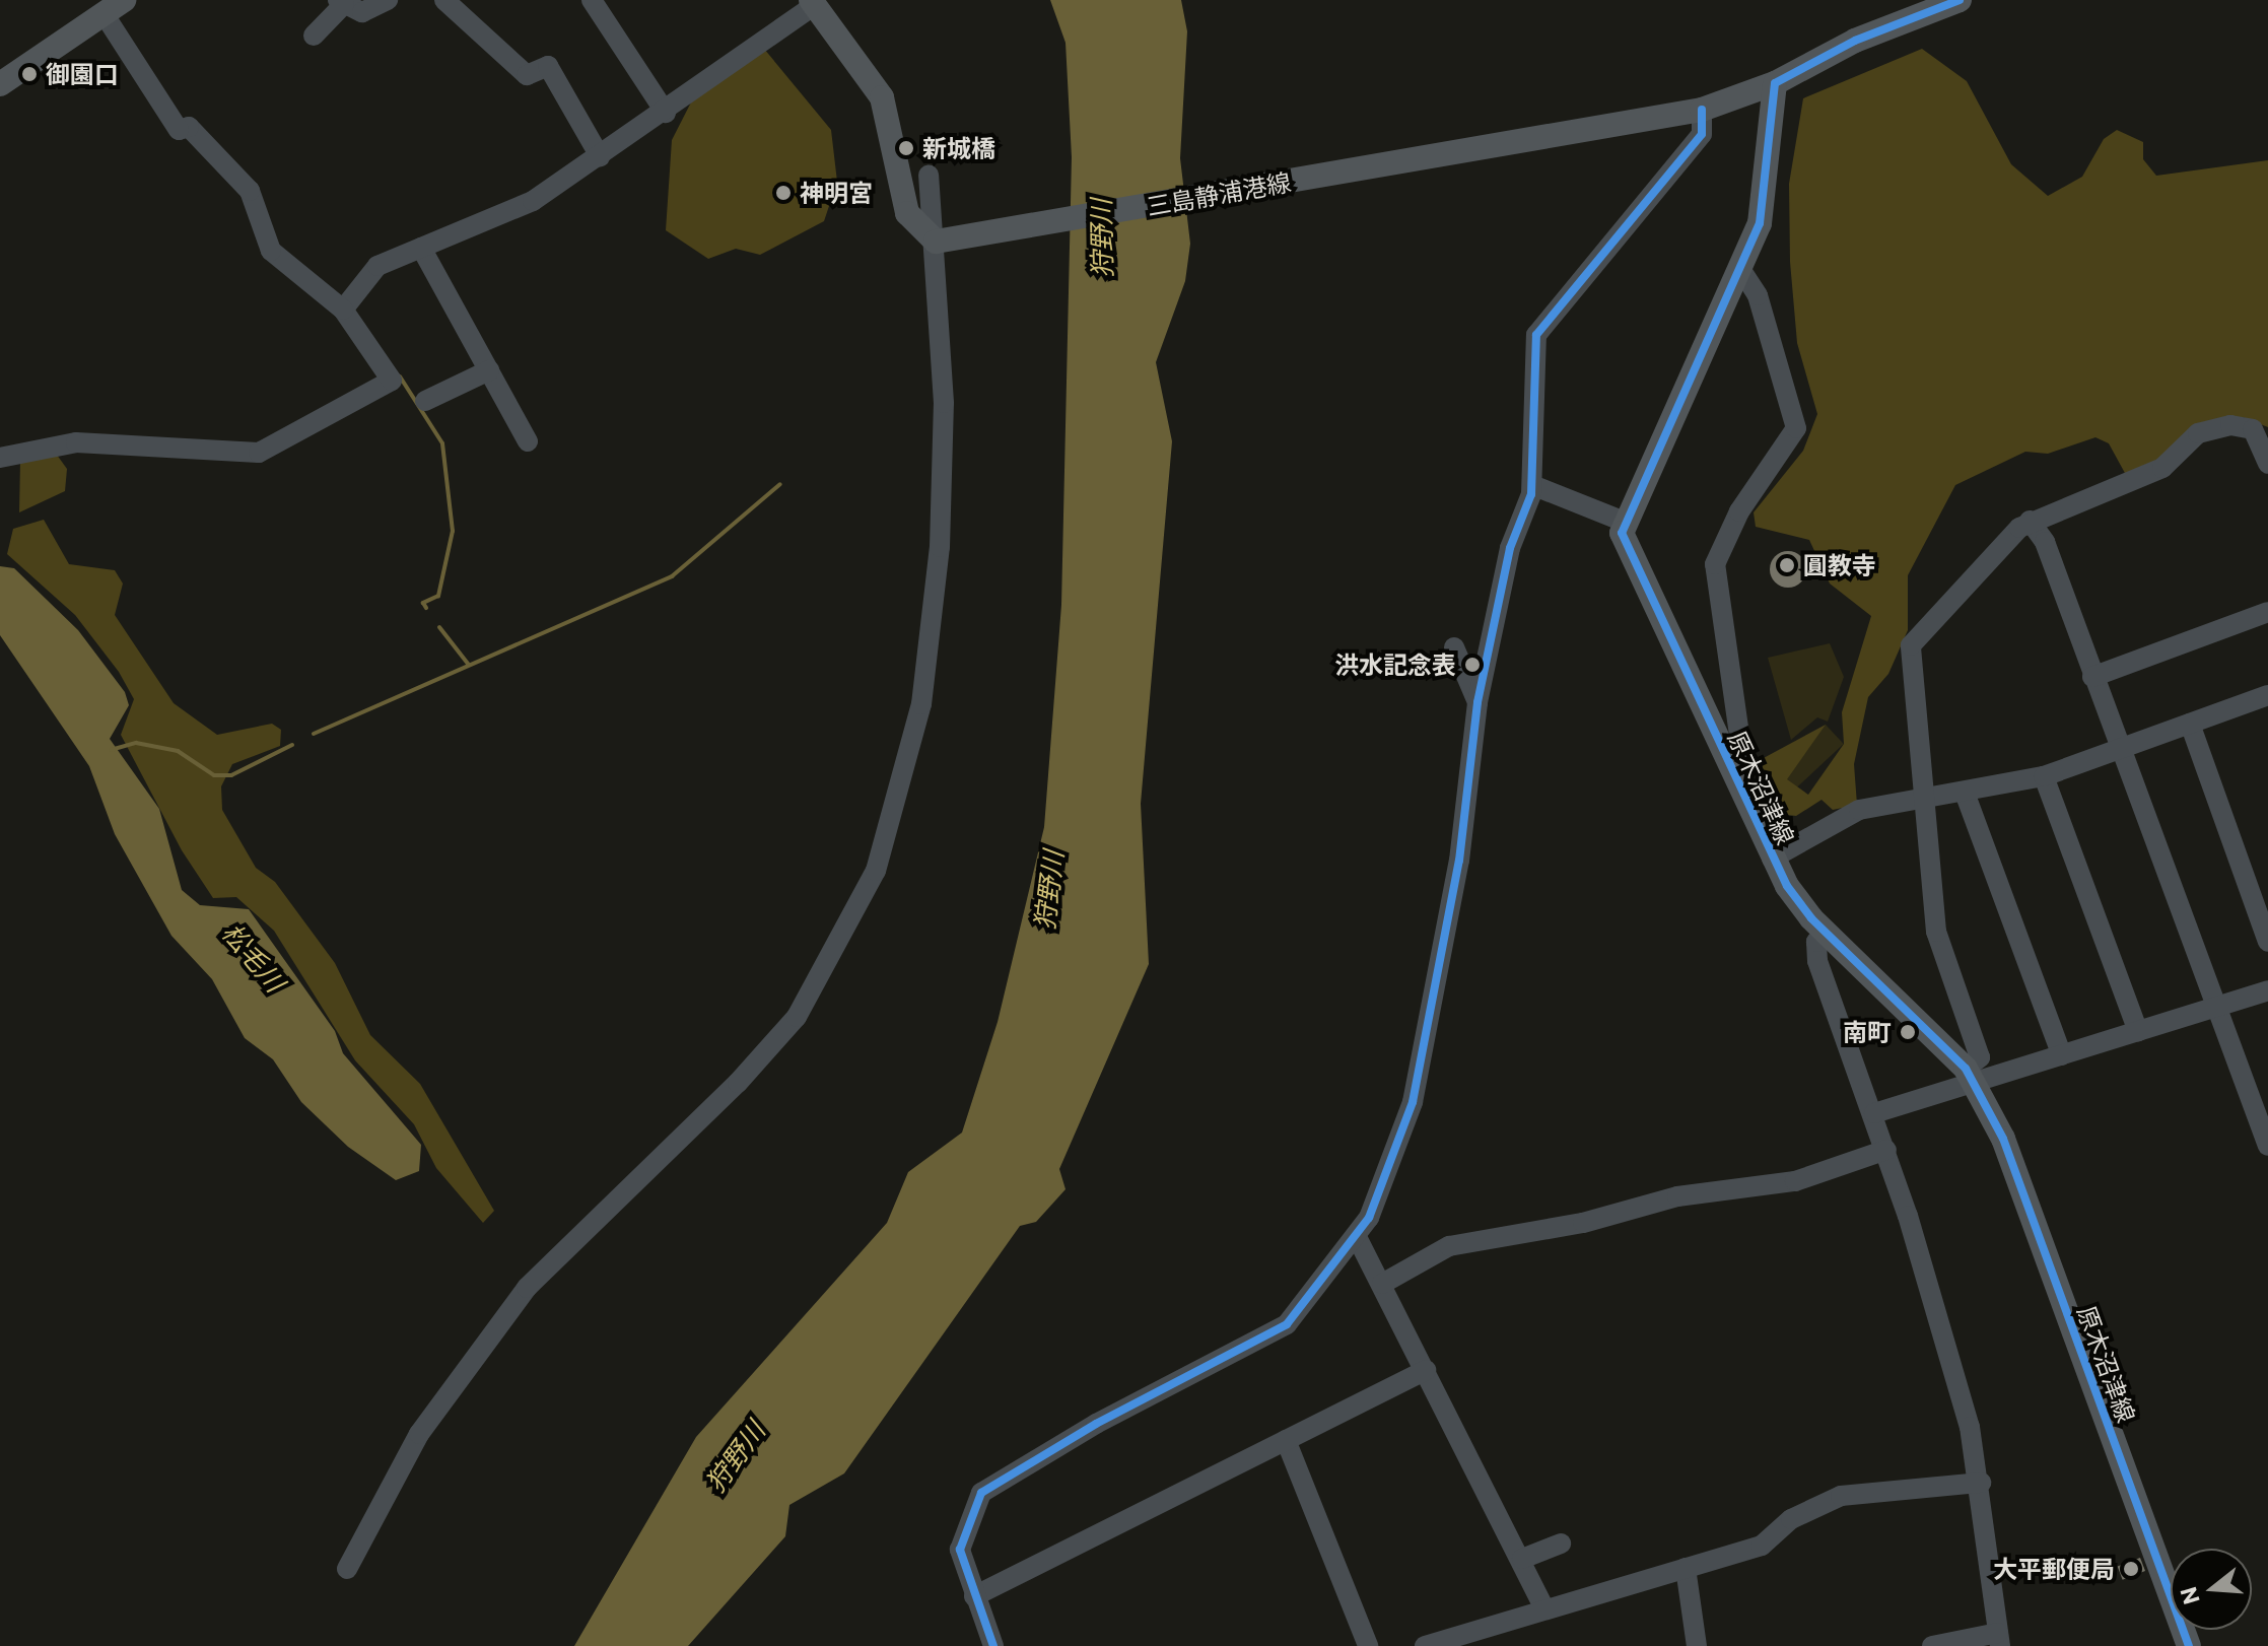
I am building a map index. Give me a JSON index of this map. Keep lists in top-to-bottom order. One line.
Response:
{"streets":{"main road":["三島静浦港線","原木沼津線"]},"water":["狩野川","松毛川"],"places":["御園口","新城橋","神明宮","圓教寺","洪水記念表","南町","大平郵便局"],"north":"left"}
